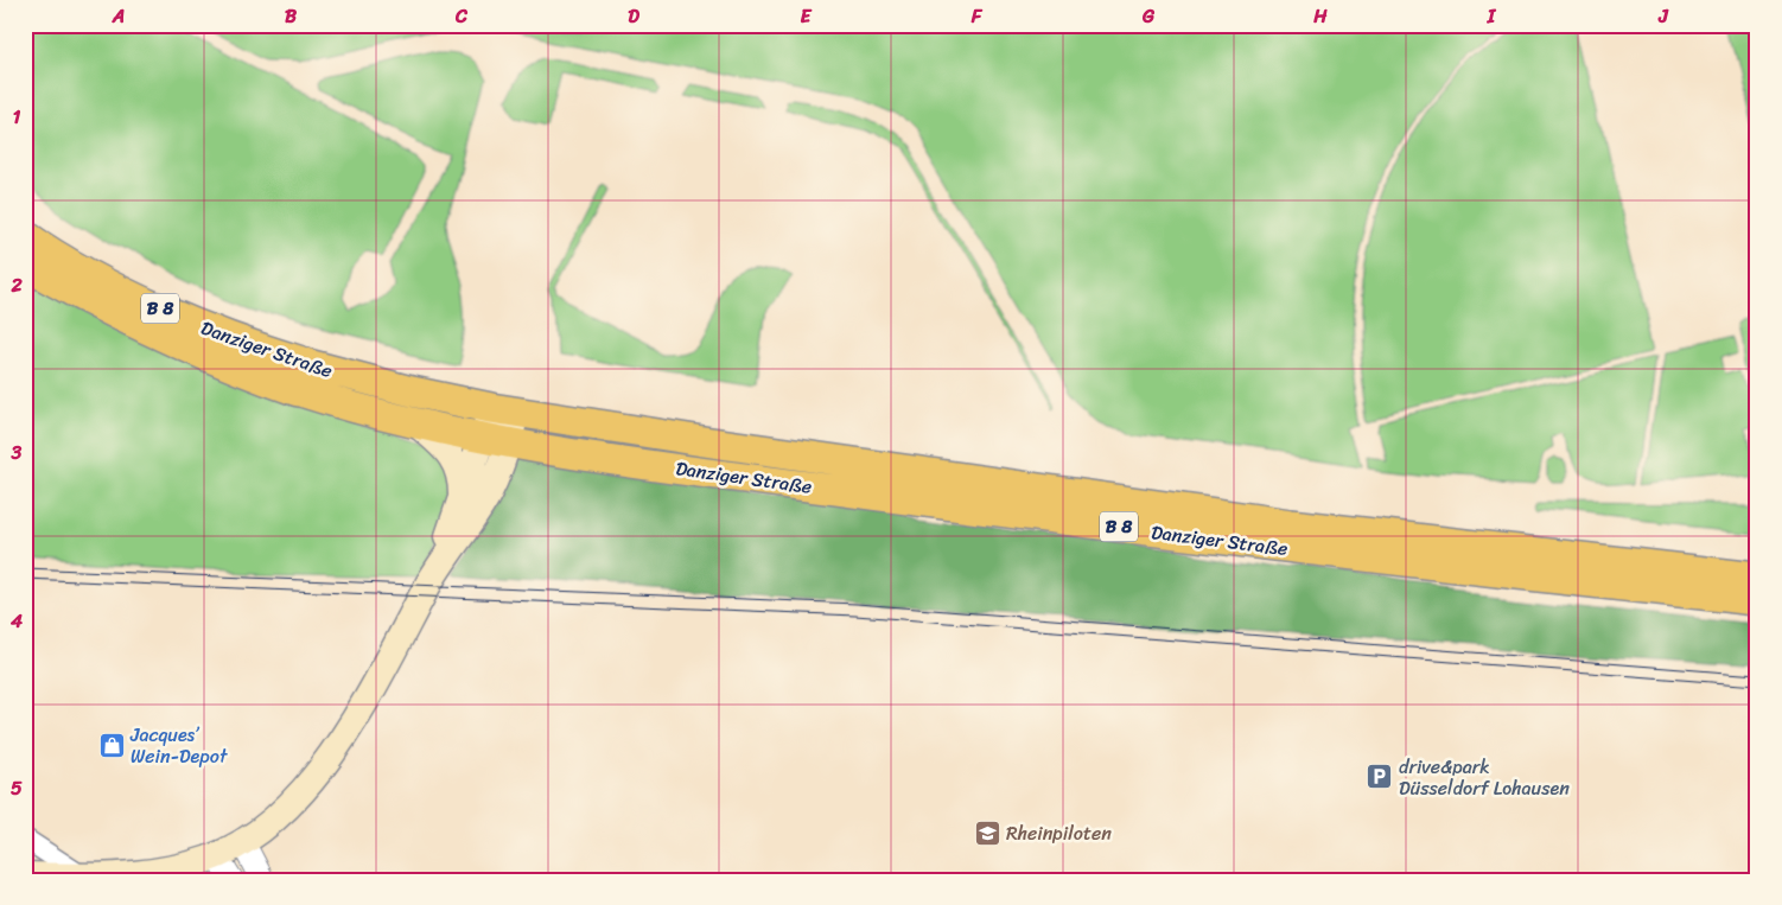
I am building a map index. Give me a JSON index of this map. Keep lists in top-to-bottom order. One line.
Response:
{"streets":{"highway":["B 8","Danziger Straße"]},"places":{"shop":["Jacques’ Wein-Depot"],"parking":["drive&park Düsseldorf Lohausen"],"school or university":["Rheinpiloten"]},"grid":{"columns":["A","B","C","D","E","F","G","H","I","J"],"rows":["1","2","3","4","5"]}}
